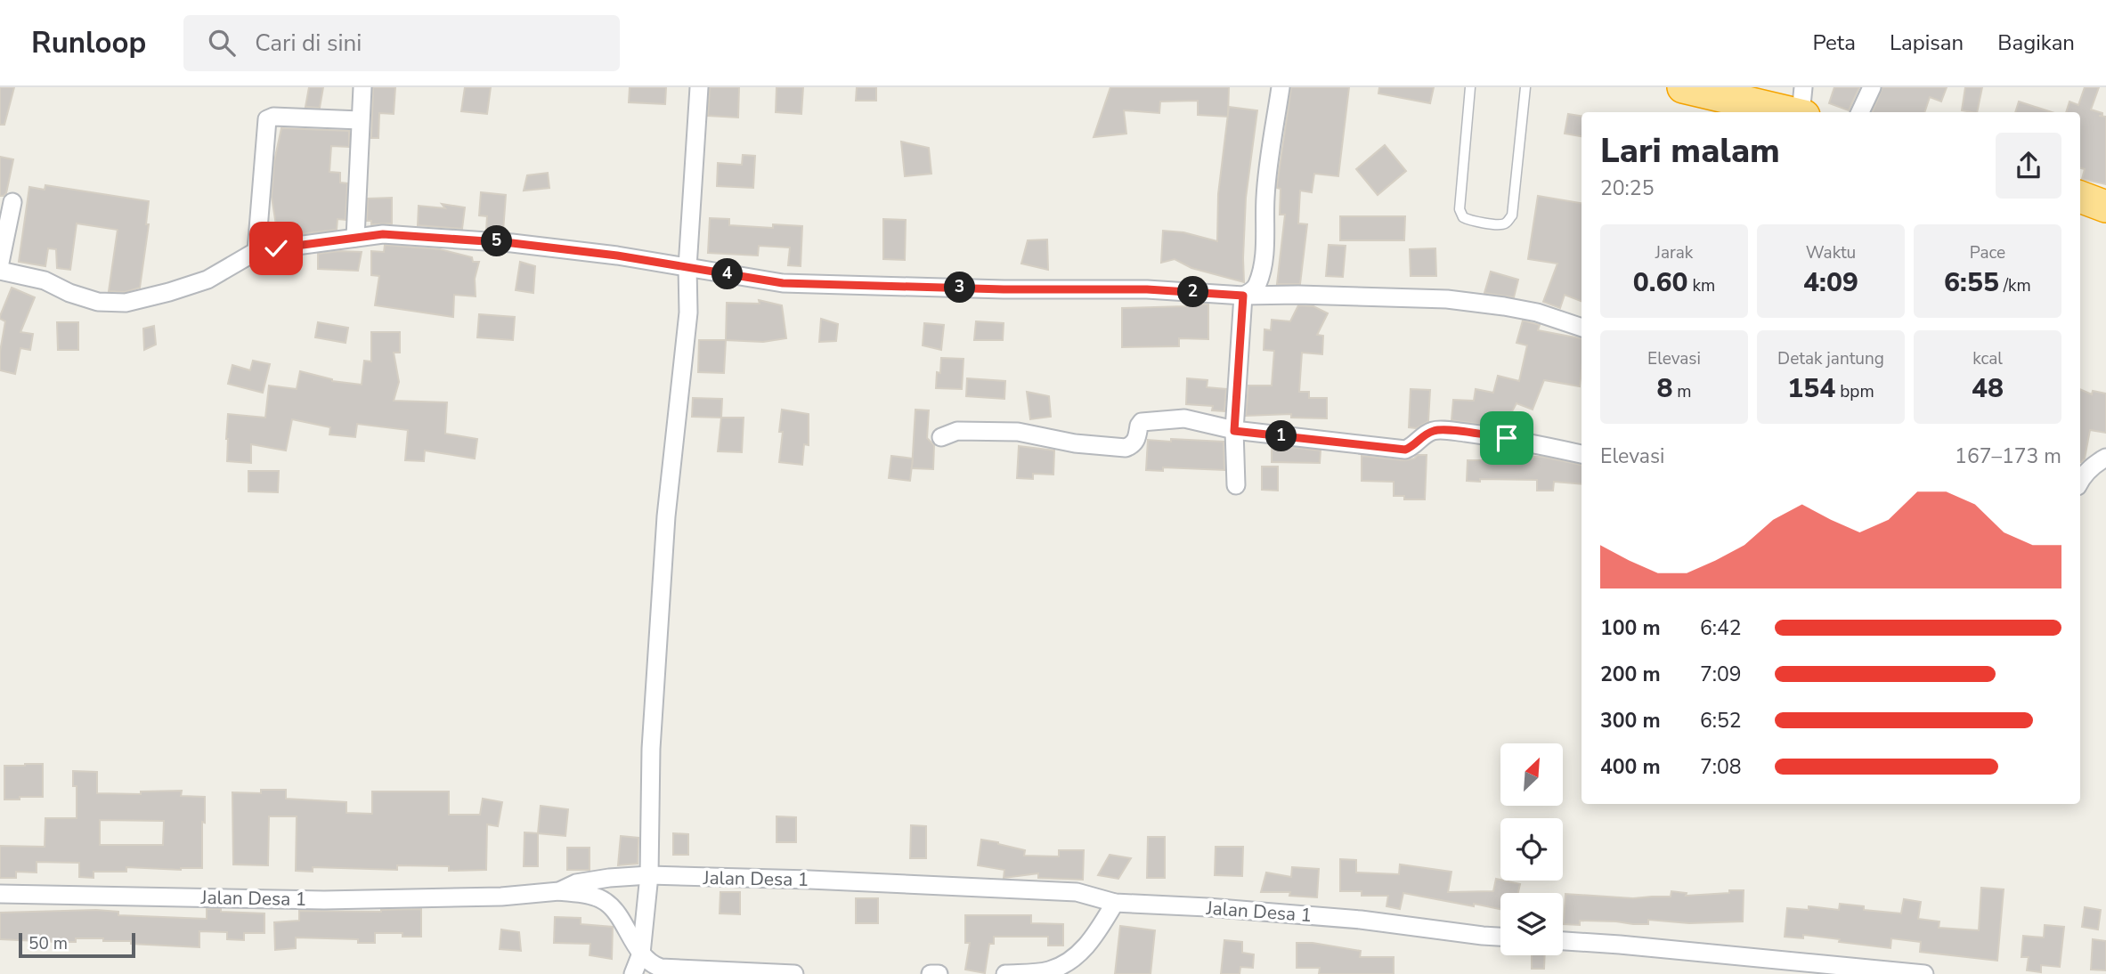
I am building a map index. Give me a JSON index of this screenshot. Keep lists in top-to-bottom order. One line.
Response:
{"streets":{"street":["Jalan Desa 1"]},"scale_bar":"50 m","north":"top right","page":{"header":"Runloop","search":"Cari di sini","nav":["Peta","Lapisan","Bagikan"],"heading":["Lari malam","20:25"],"stats":[["Jarak","0.60 km"],["Waktu","4:09"],["Pace","6:55 /km"],["Elevasi","8 m"],["Detak jantung","154 bpm"],["kcal","48"]],"pins":["5","4","3","2","1"],"chart":["Elevasi","167–173 m"],"list":[{"name":"100 m","note":"6:42"},{"name":"200 m","note":"7:09"},{"name":"300 m","note":"6:52"},{"name":"400 m","note":"7:08"}],"scale":"50 m"}}
